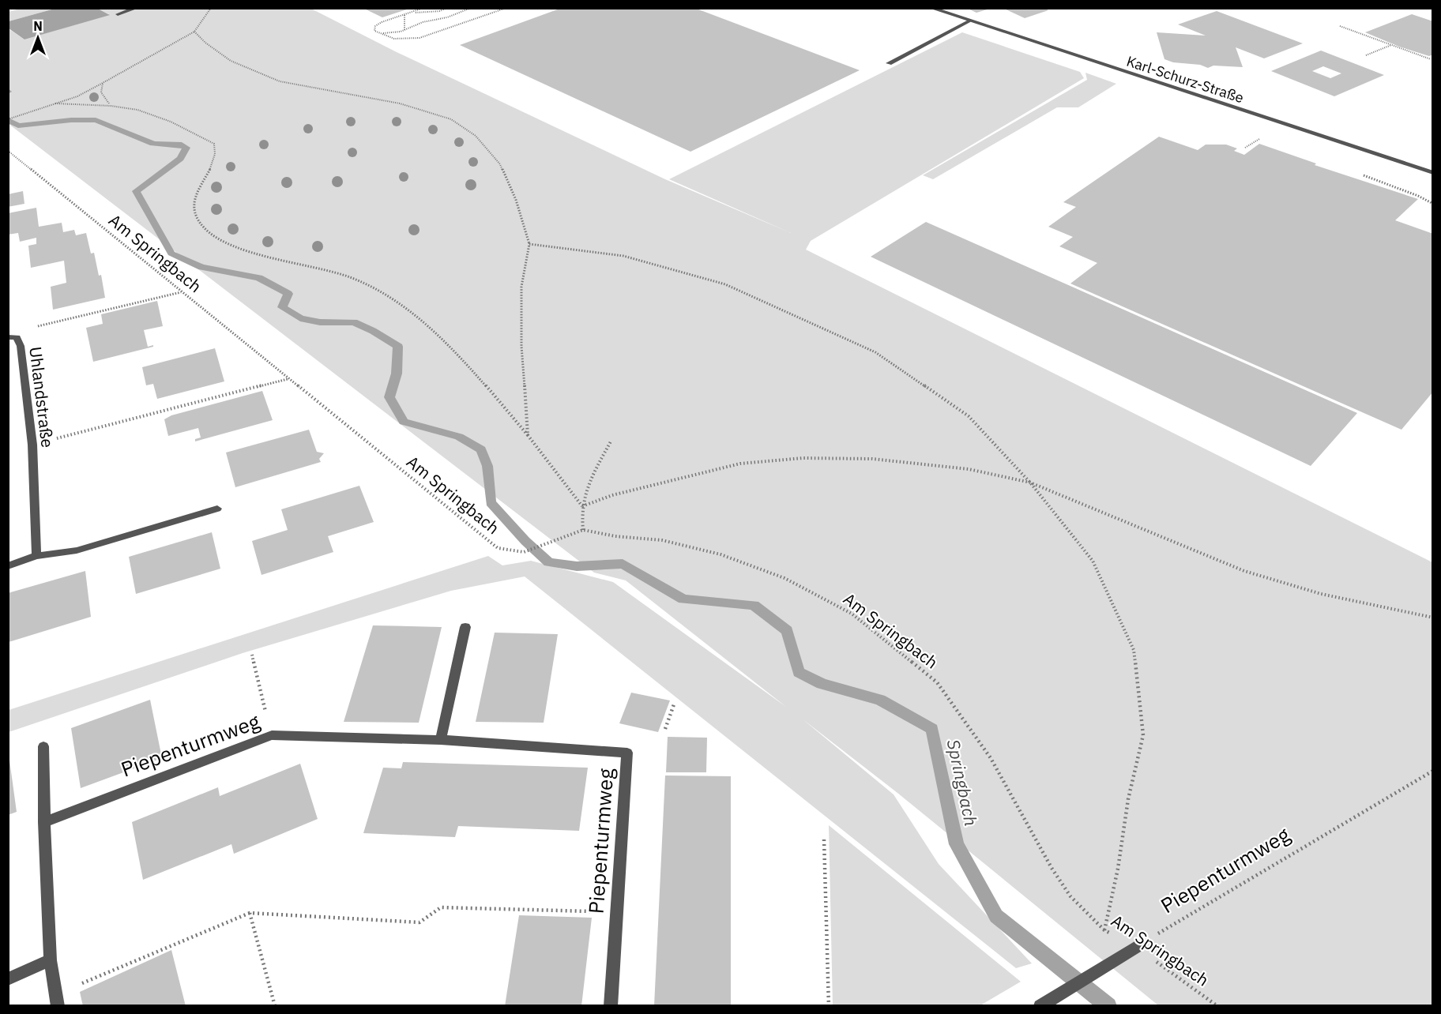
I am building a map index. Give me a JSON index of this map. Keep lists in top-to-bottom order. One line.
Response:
{"streets":{"street":["Karl-Schurz-Straße","Uhlandstraße","Piepenturmweg"],"path":["Am Springbach"]},"crossings":[["Am Springbach","Piepenturmweg"]],"water":["Springbach"],"north":"top"}
